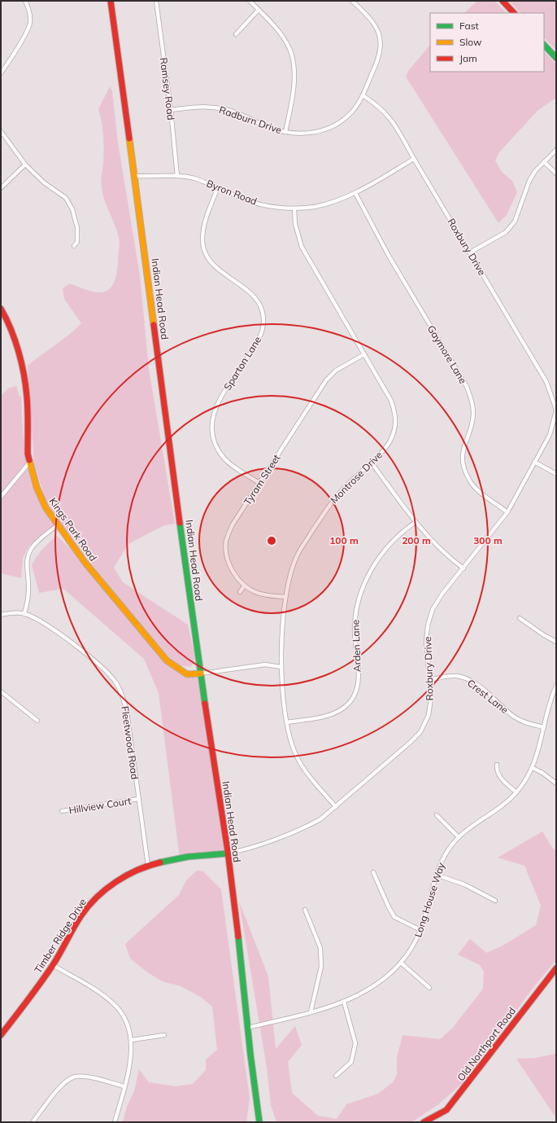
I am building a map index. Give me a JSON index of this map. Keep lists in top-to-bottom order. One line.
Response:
{"streets":{"main road":["Indian Head Road","Kings Park Road","Timber Ridge Drive","Old Northport Road"],"street":["Ramsey Road","Radburn Drive","Byron Road","Roxbury Drive","Gaymore Lane","Sparton Lane","Montrose Drive","Tyram Street","Arden Lane","Crest Lane","Fleetwood Road","Hillview Court","Long House Way"]},"crossings":[["Ramsey Road","Radburn Drive"],["Ramsey Road","Byron Road"],["Radburn Drive","Roxbury Drive"],["Byron Road","Roxbury Drive"],["Byron Road","Indian Head Road"],["Byron Road","Gaymore Lane"],["Byron Road","Sparton Lane"],["Byron Road","Montrose Drive"],["Roxbury Drive","Indian Head Road"],["Roxbury Drive","Gaymore Lane"],["Roxbury Drive","Montrose Drive"],["Roxbury Drive","Crest Lane"],["Roxbury Drive","Timber Ridge Drive"],["Indian Head Road","Kings Park Road"],["Indian Head Road","Long House Way"],["Indian Head Road","Timber Ridge Drive"],["Sparton Lane","Tyram Street"],["Montrose Drive","Tyram Street"],["Montrose Drive","Arden Lane"],["Crest Lane","Long House Way"],["Fleetwood Road","Hillview Court"],["Fleetwood Road","Timber Ridge Drive"]],"legend":["Fast","Slow","Jam"],"rings":["100 m","200 m","300 m"]}
